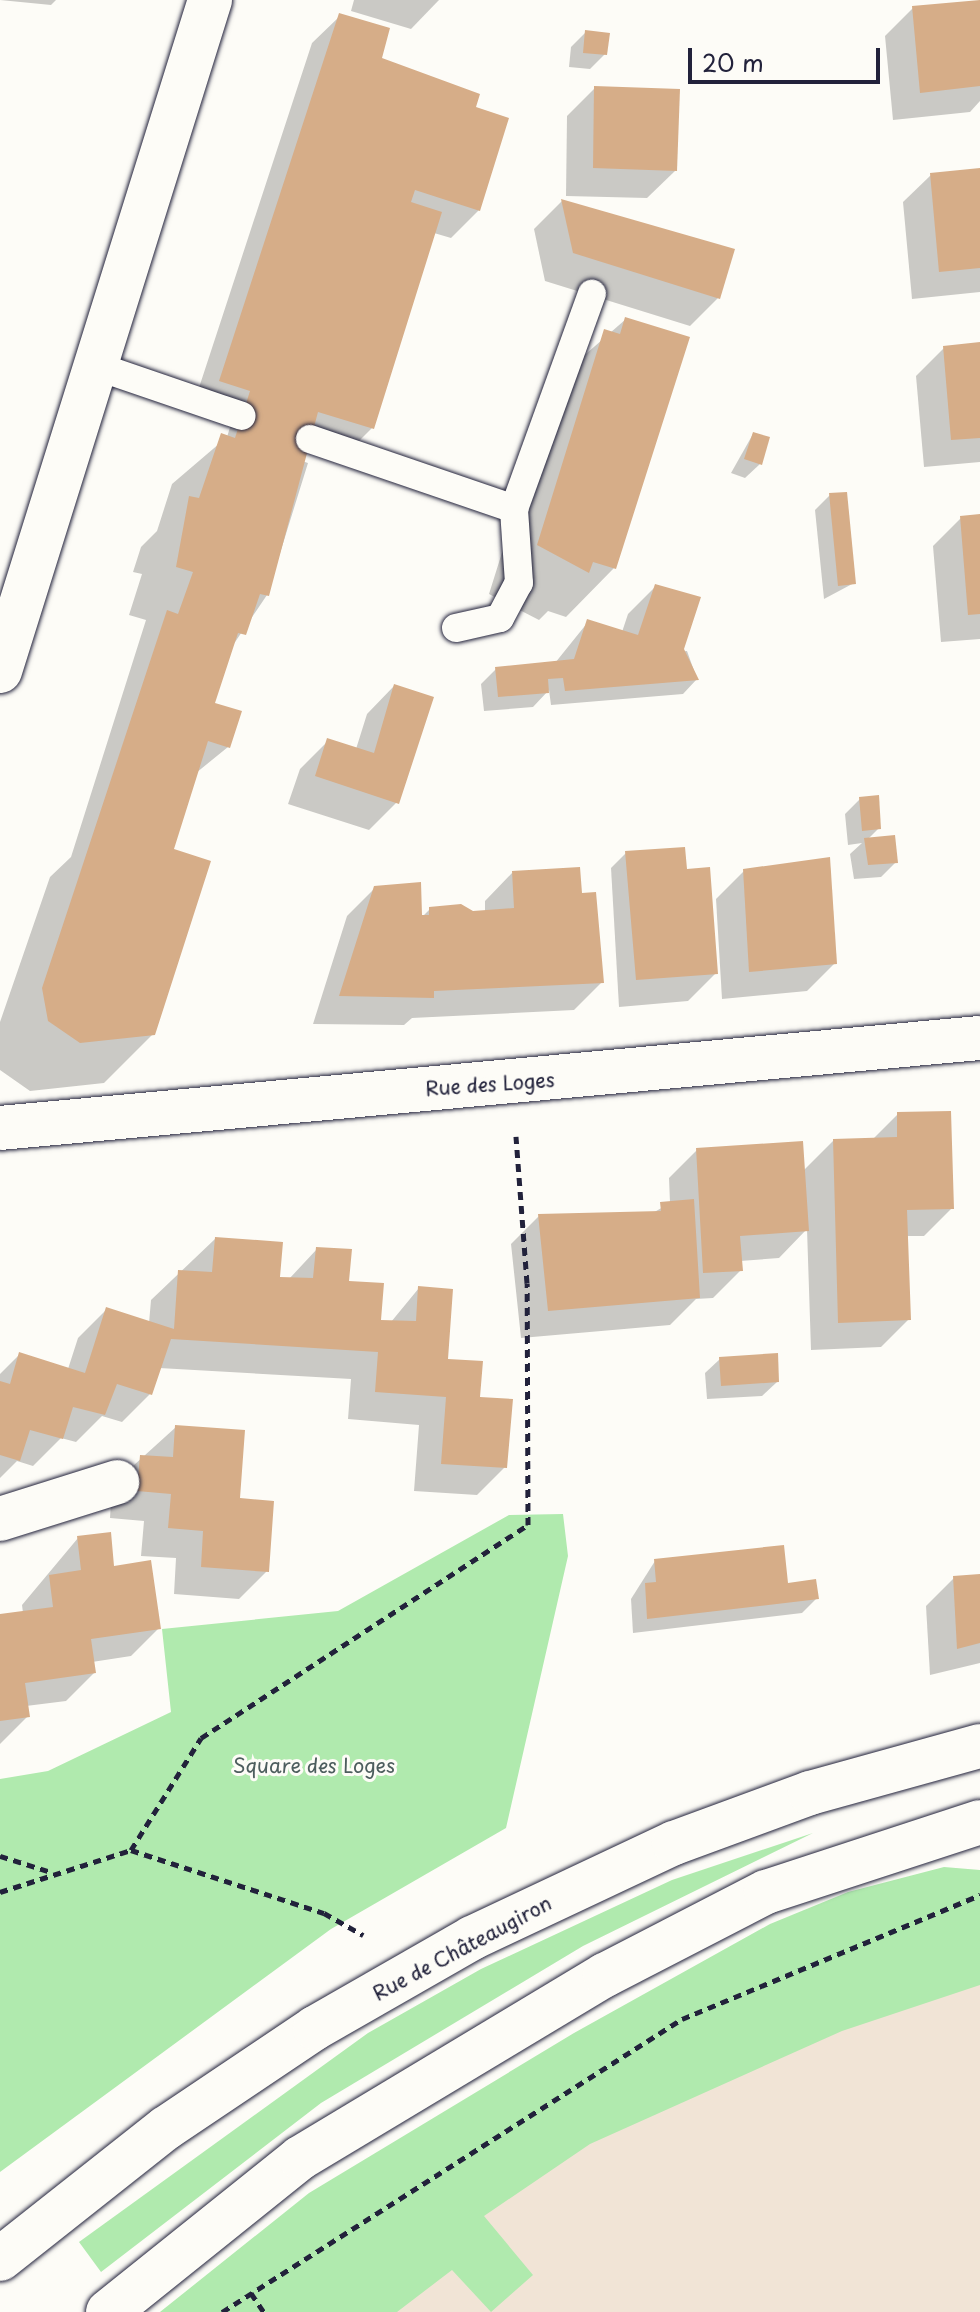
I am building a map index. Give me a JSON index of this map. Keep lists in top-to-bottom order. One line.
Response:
{"streets":{"main road":["Rue des Loges","Rue de Châteaugiron"]},"parks":["Square des Loges"],"scale_bar":"20 m"}
